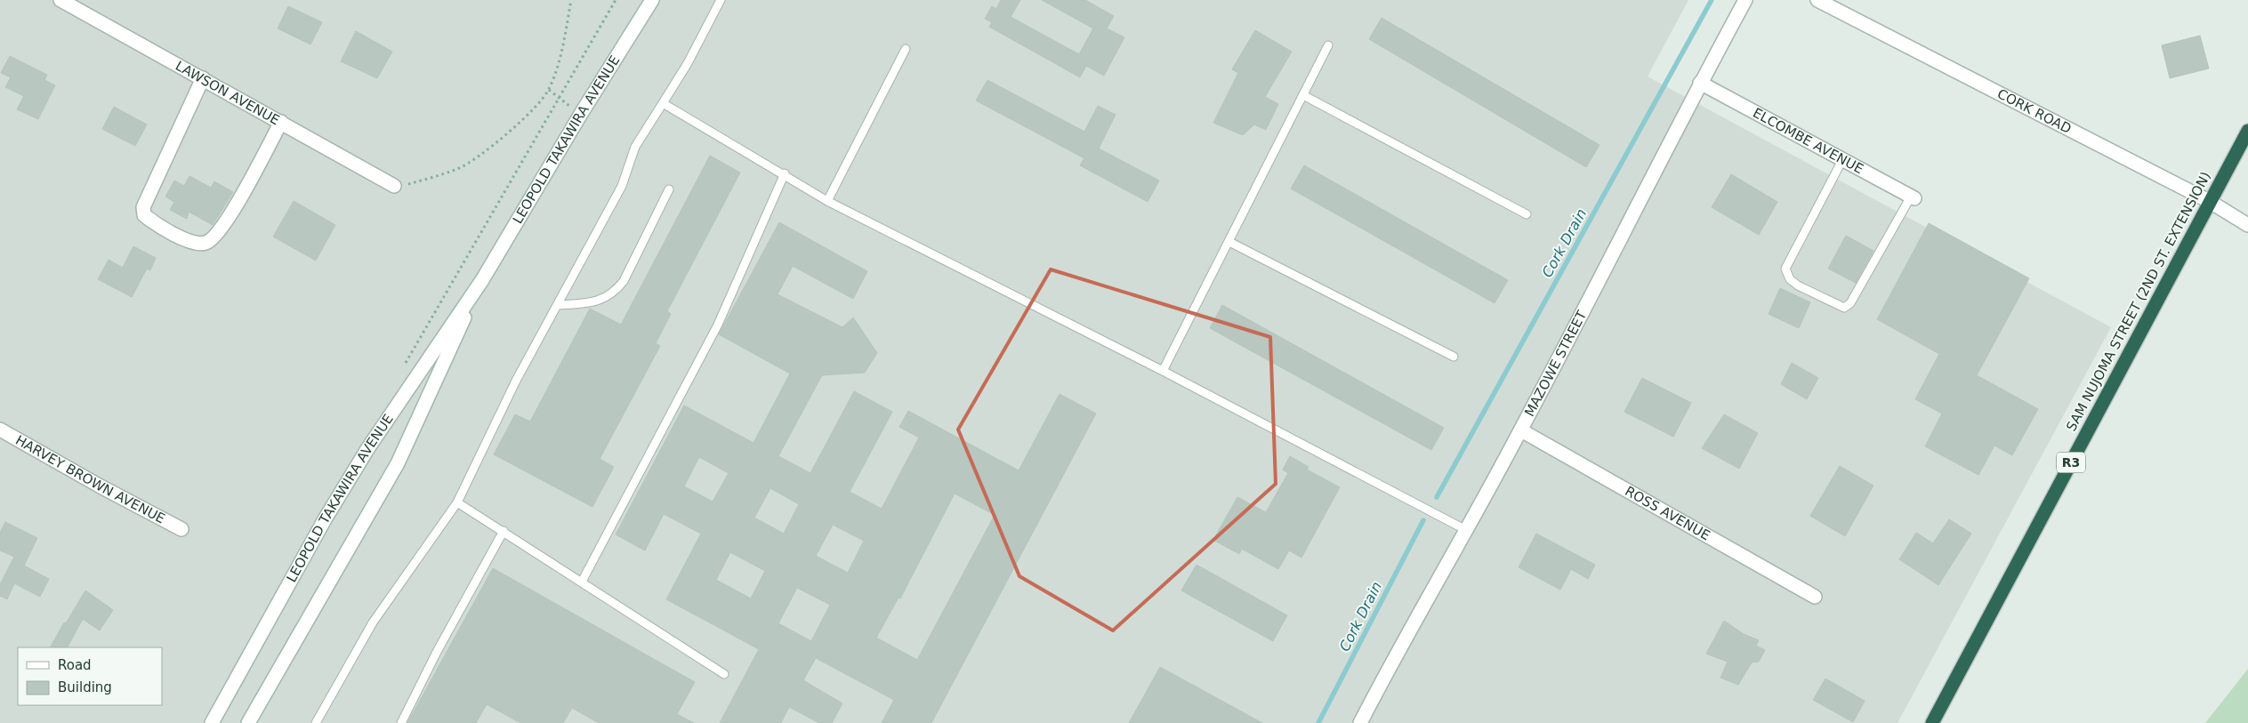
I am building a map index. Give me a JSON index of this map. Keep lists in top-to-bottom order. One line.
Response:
{"streets":{"highway":["SAM NUJOMA STREET (2ND ST. EXTENSION)","R3"],"street":["LAWSON AVENUE","CORK ROAD","LEOPOLD TAKAWIRA AVENUE","ELCOMBE AVENUE","MAZOWE STREET","HARVEY BROWN AVENUE","ROSS AVENUE"]},"crossings":[["CORK ROAD","SAM NUJOMA STREET (2ND ST. EXTENSION)"],["ELCOMBE AVENUE","MAZOWE STREET"],["MAZOWE STREET","ROSS AVENUE"]],"water":["Cork Drain"],"legend":["Road","Building"]}
